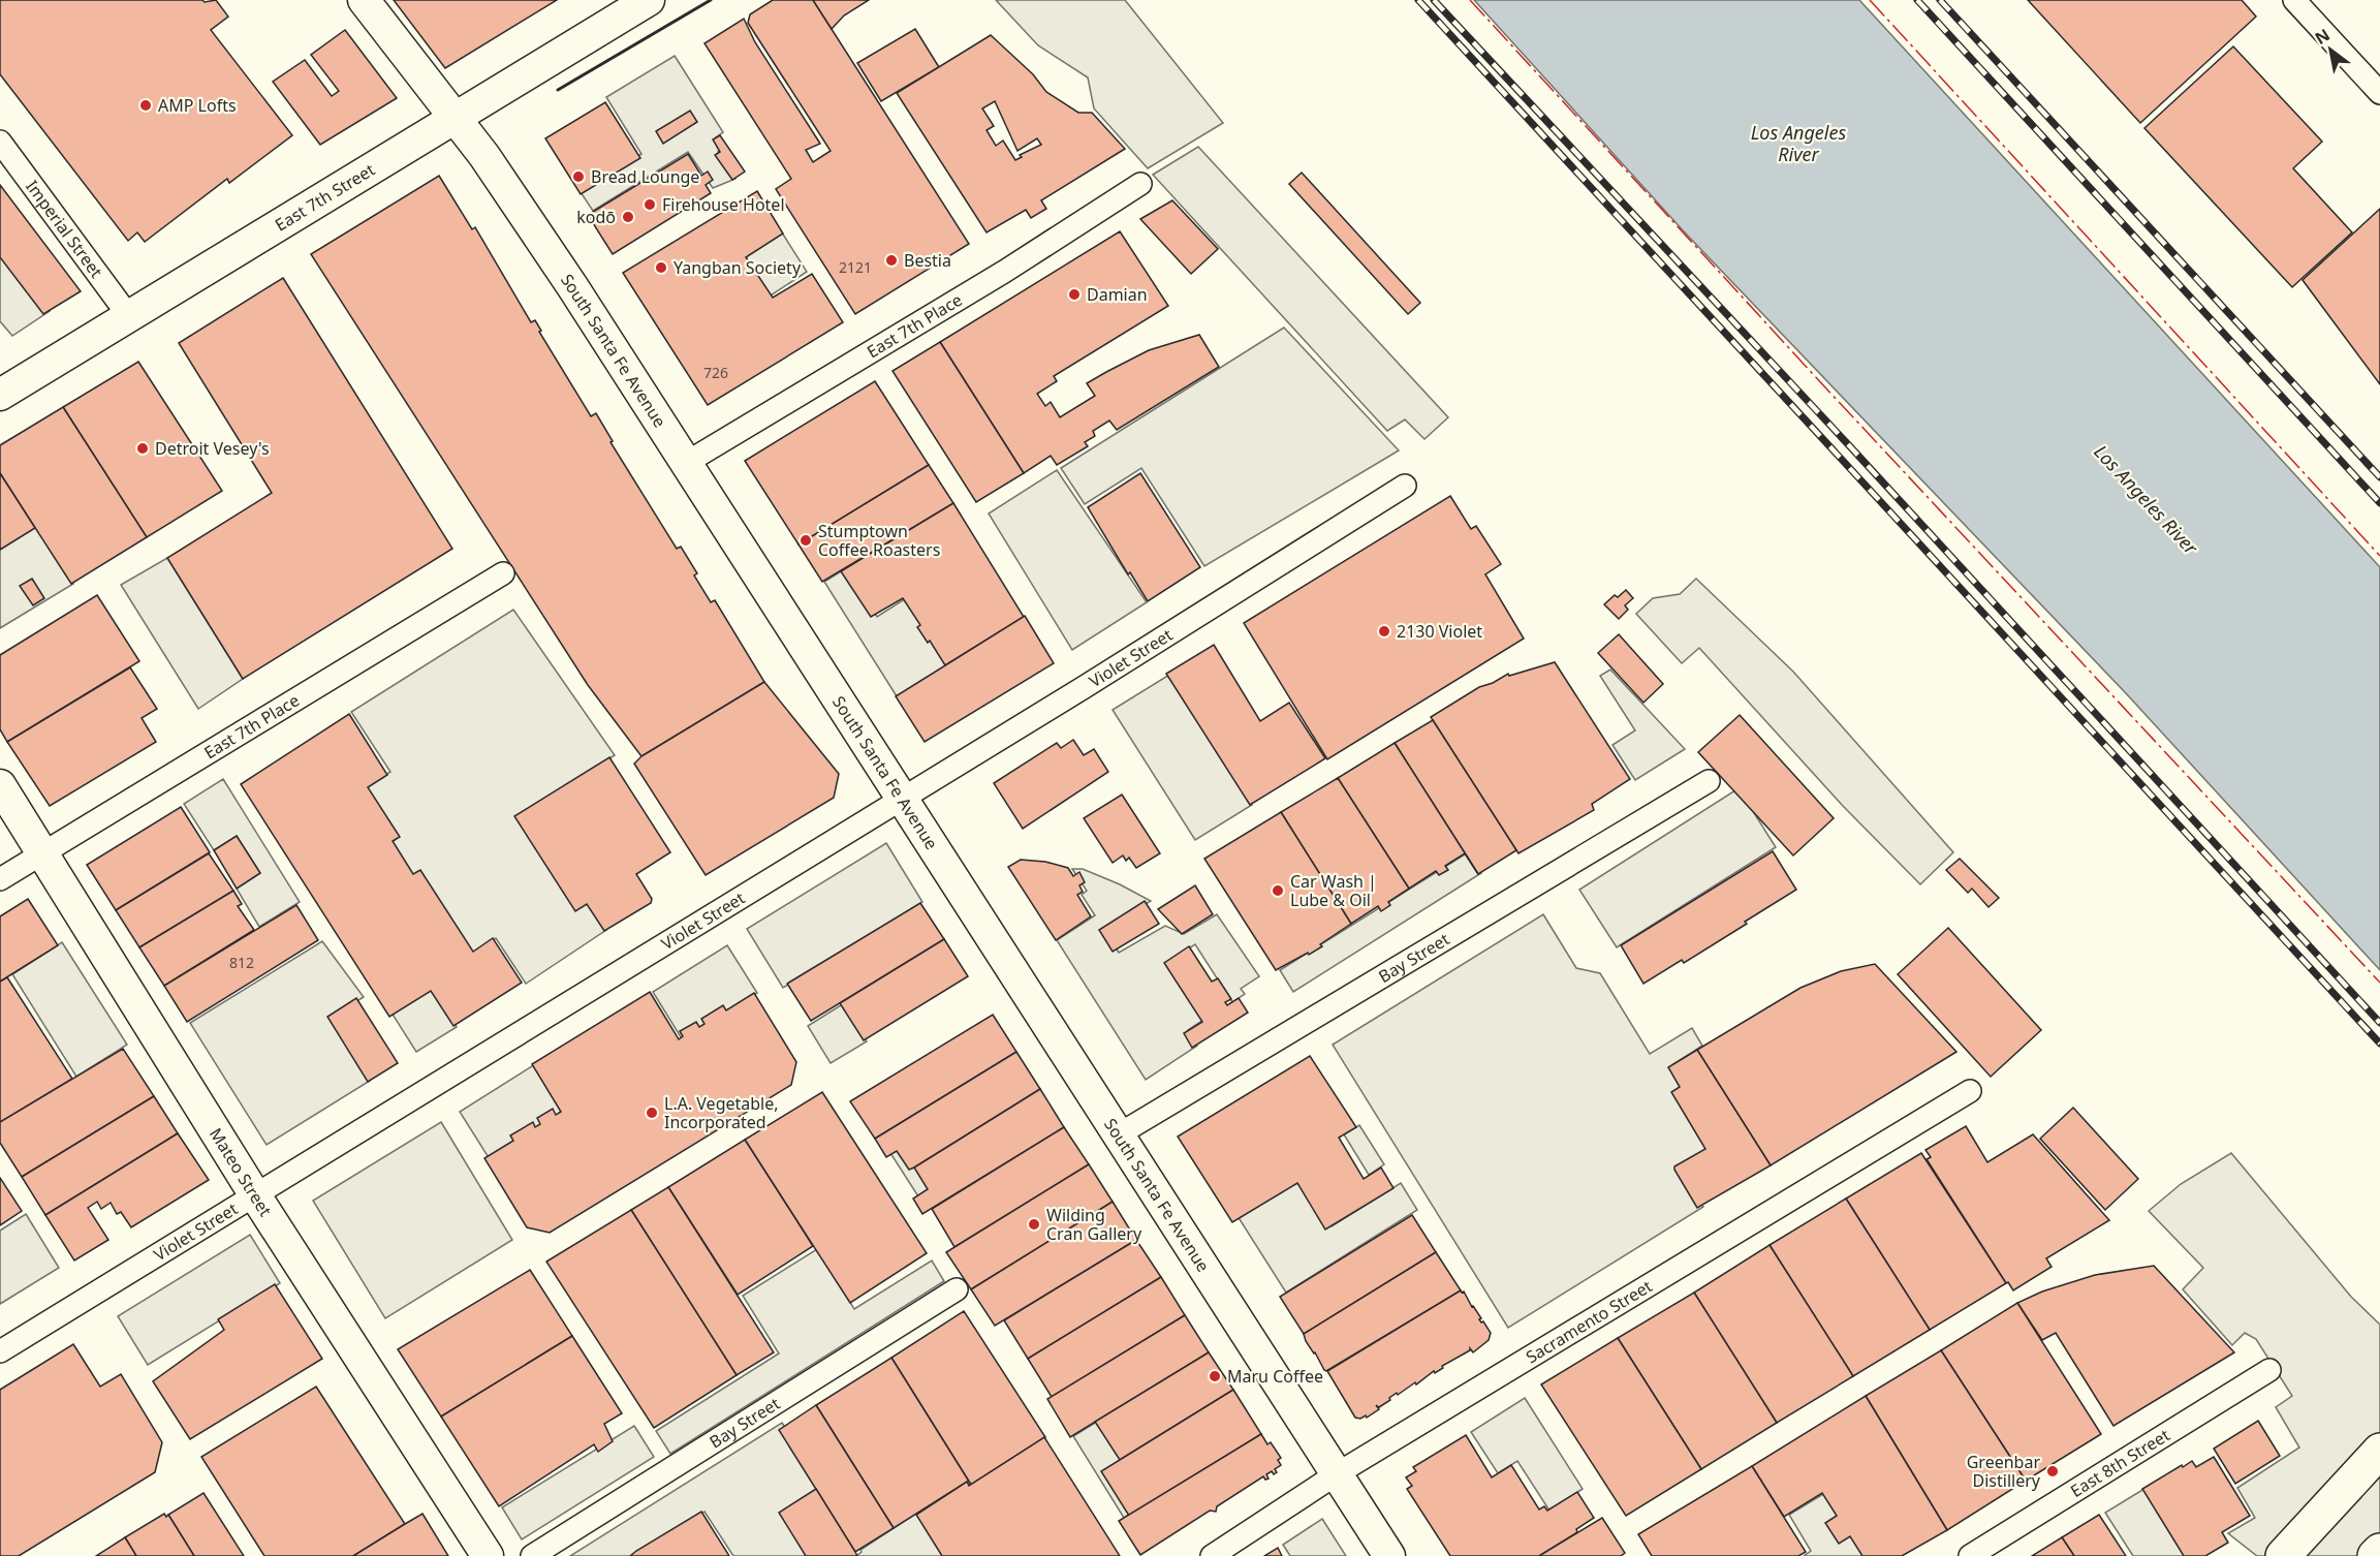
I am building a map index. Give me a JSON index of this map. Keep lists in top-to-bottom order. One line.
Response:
{"streets":{"main road":["East 7th Street","South Santa Fe Avenue","Mateo Street"],"street":["Imperial Street","East 7th Place","Violet Street","Bay Street","Sacramento Street","East 8th Street"]},"crossings":[["East 7th Street","Imperial Street"],["East 7th Street","South Santa Fe Avenue"],["East 7th Place","South Santa Fe Avenue"],["East 7th Place","Mateo Street"],["South Santa Fe Avenue","Violet Street"],["South Santa Fe Avenue","Bay Street"],["South Santa Fe Avenue","Sacramento Street"],["Violet Street","Mateo Street"]],"water":["Los Angeles River"],"places":["AMP Lofts","Bread Lounge","Firehouse Hotel","kodō","Bestia","Yangban Society","Damian","Detroit Vesey's","Stumptown Coffee Roasters","2130 Violet","Car Wash | Lube & Oil","L.A. Vegetable, Incorporated","Wilding Cran Gallery","Maru Coffee","Greenbar Distillery"],"house_numbers":["2121","726","812"],"north":"top left"}
